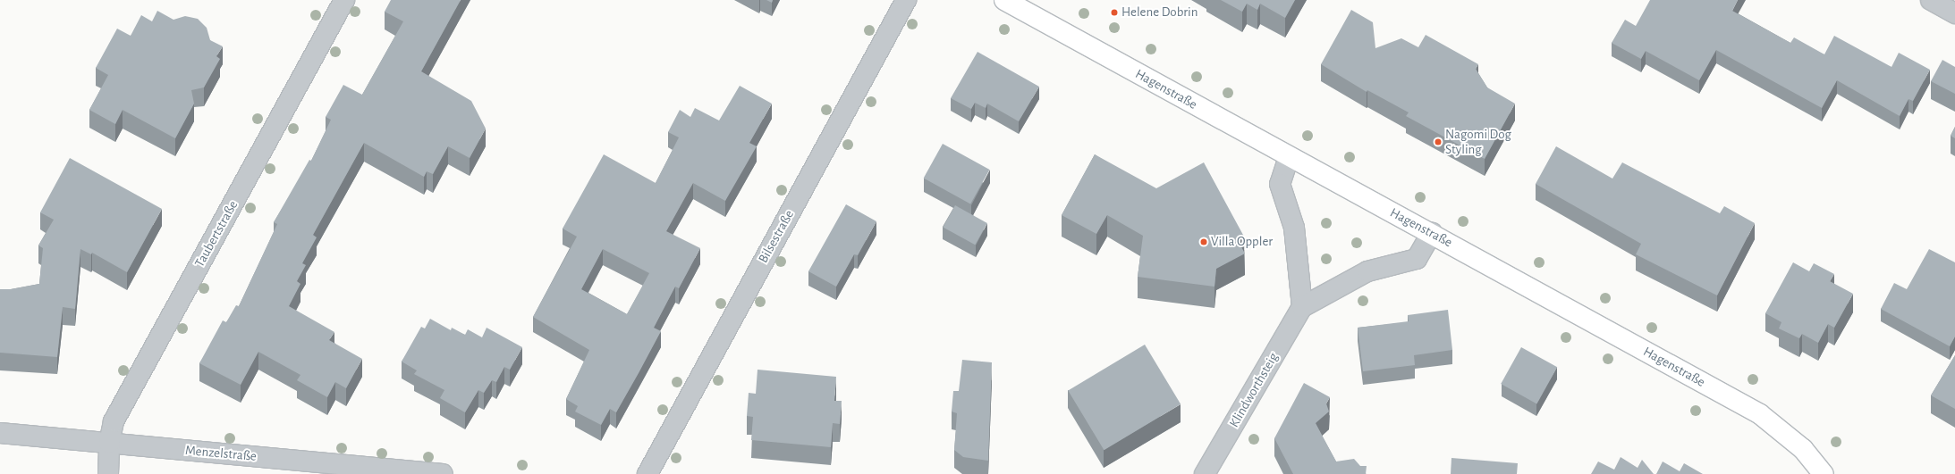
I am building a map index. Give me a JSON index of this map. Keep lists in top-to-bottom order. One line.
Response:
{"streets":{"main road":["Hagenstraße"],"street":["Taubertstraße","Bilsestraße","Klindworthsteig","Menzelstraße"]},"crossings":[["Taubertstraße","Menzelstraße"]],"places":["Helene Dobrin","Nagomi Dog Styling","Villa Oppler"]}
